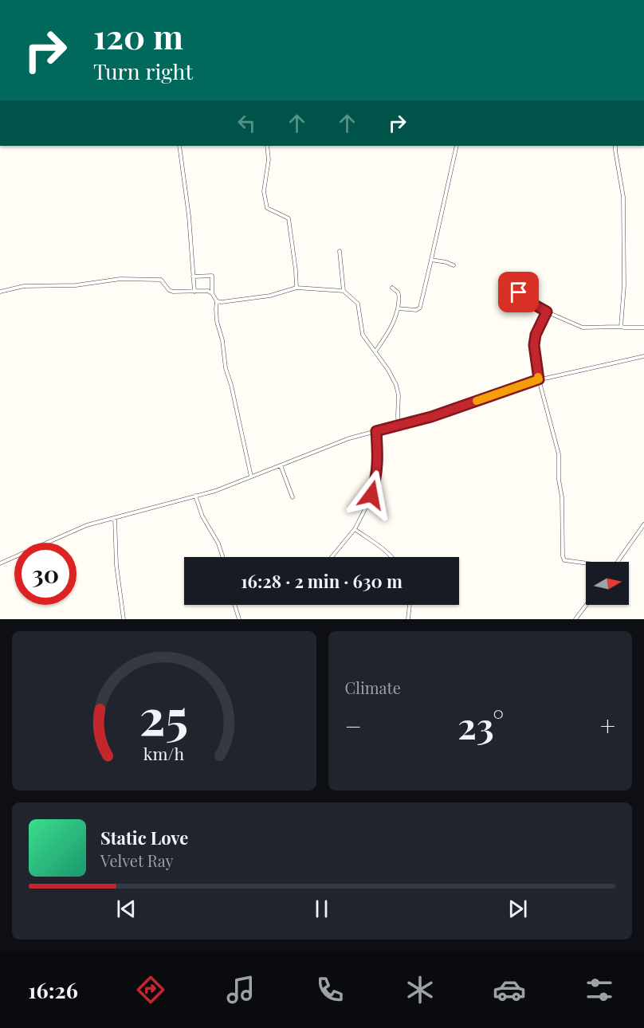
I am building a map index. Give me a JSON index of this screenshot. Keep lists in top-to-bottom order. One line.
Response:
{"north":"right","page":{"turn":["120 m","Turn right"],"limit":"30","trip":"16:28 · 2 min · 630 m","tile":"Climate","heat":["−","23°","+"],"song":["Static Love","Velvet Ray"],"tabs":"16:26","gauge":["25","km/h"]}}
